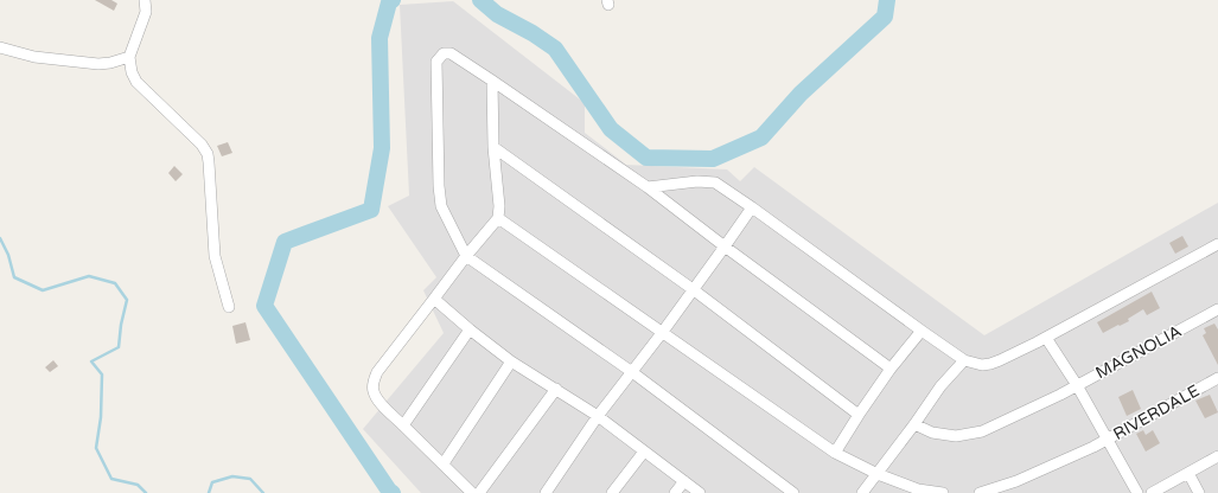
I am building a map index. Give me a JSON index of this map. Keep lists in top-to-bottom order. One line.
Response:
{"streets":{"street":["MAGNOLIA","RIVERDALE"]}}
